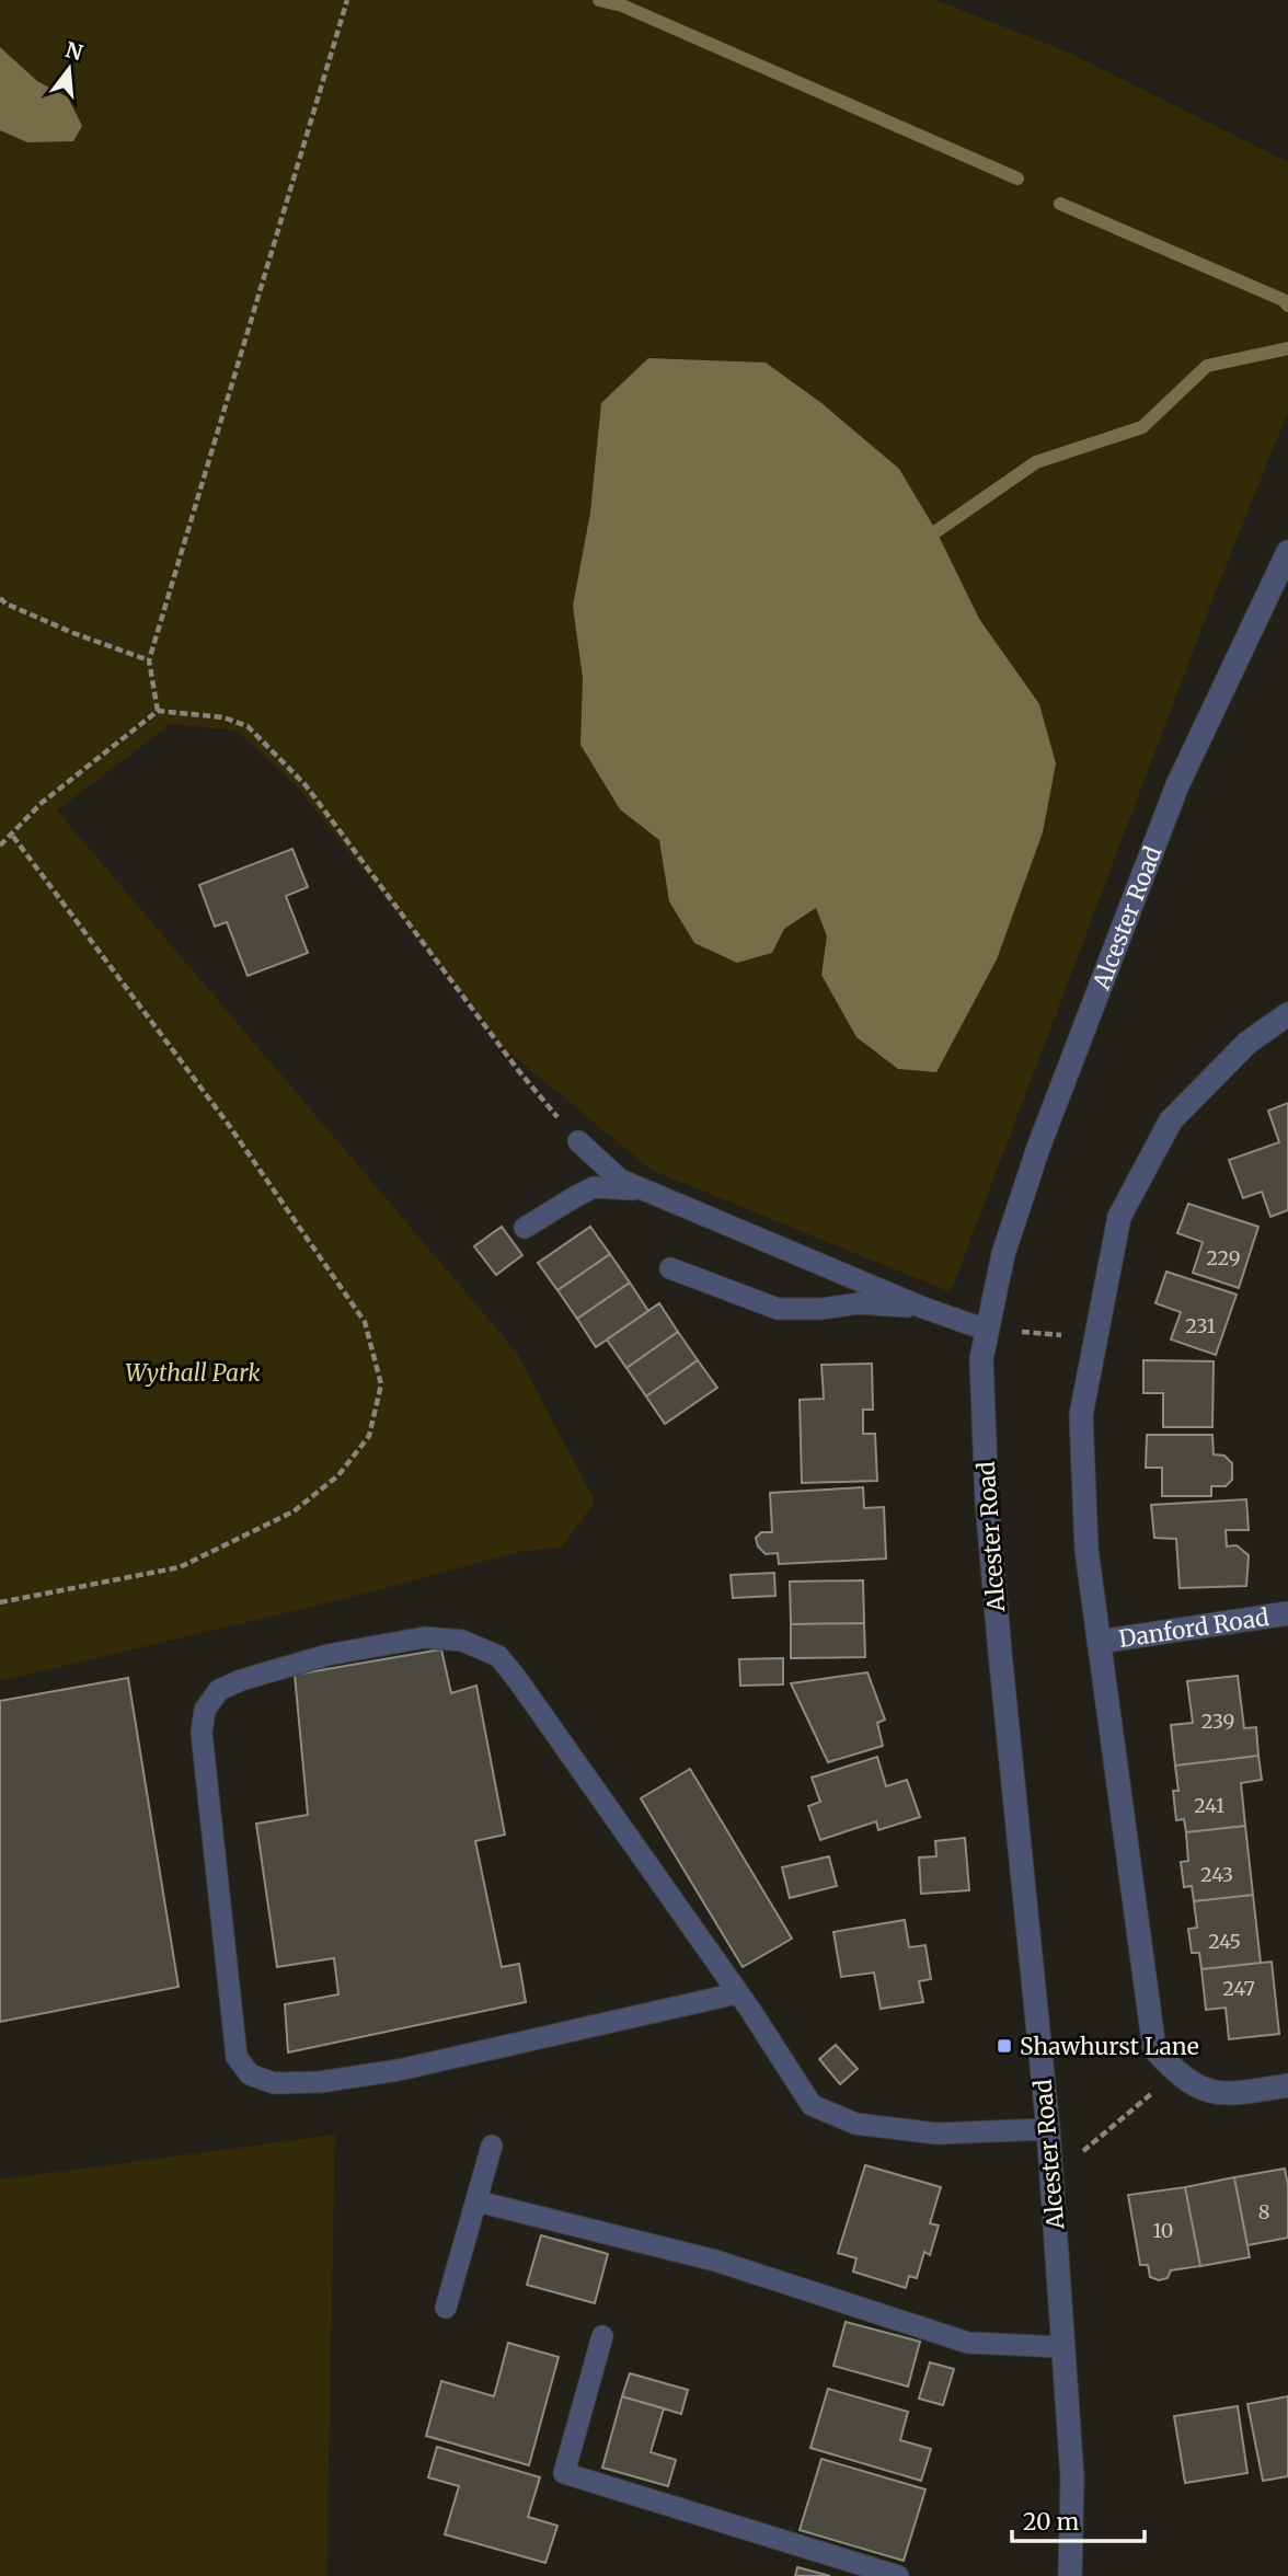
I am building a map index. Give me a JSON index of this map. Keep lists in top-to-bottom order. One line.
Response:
{"streets":{"street":["Alcester Road","Danford Road"]},"parks":["Wythall Park"],"places":{"transit":["Shawhurst Lane"]},"house_numbers":["229","231","239","241","243","245","247","8","10"],"scale_bar":"20 m","north":"top"}
